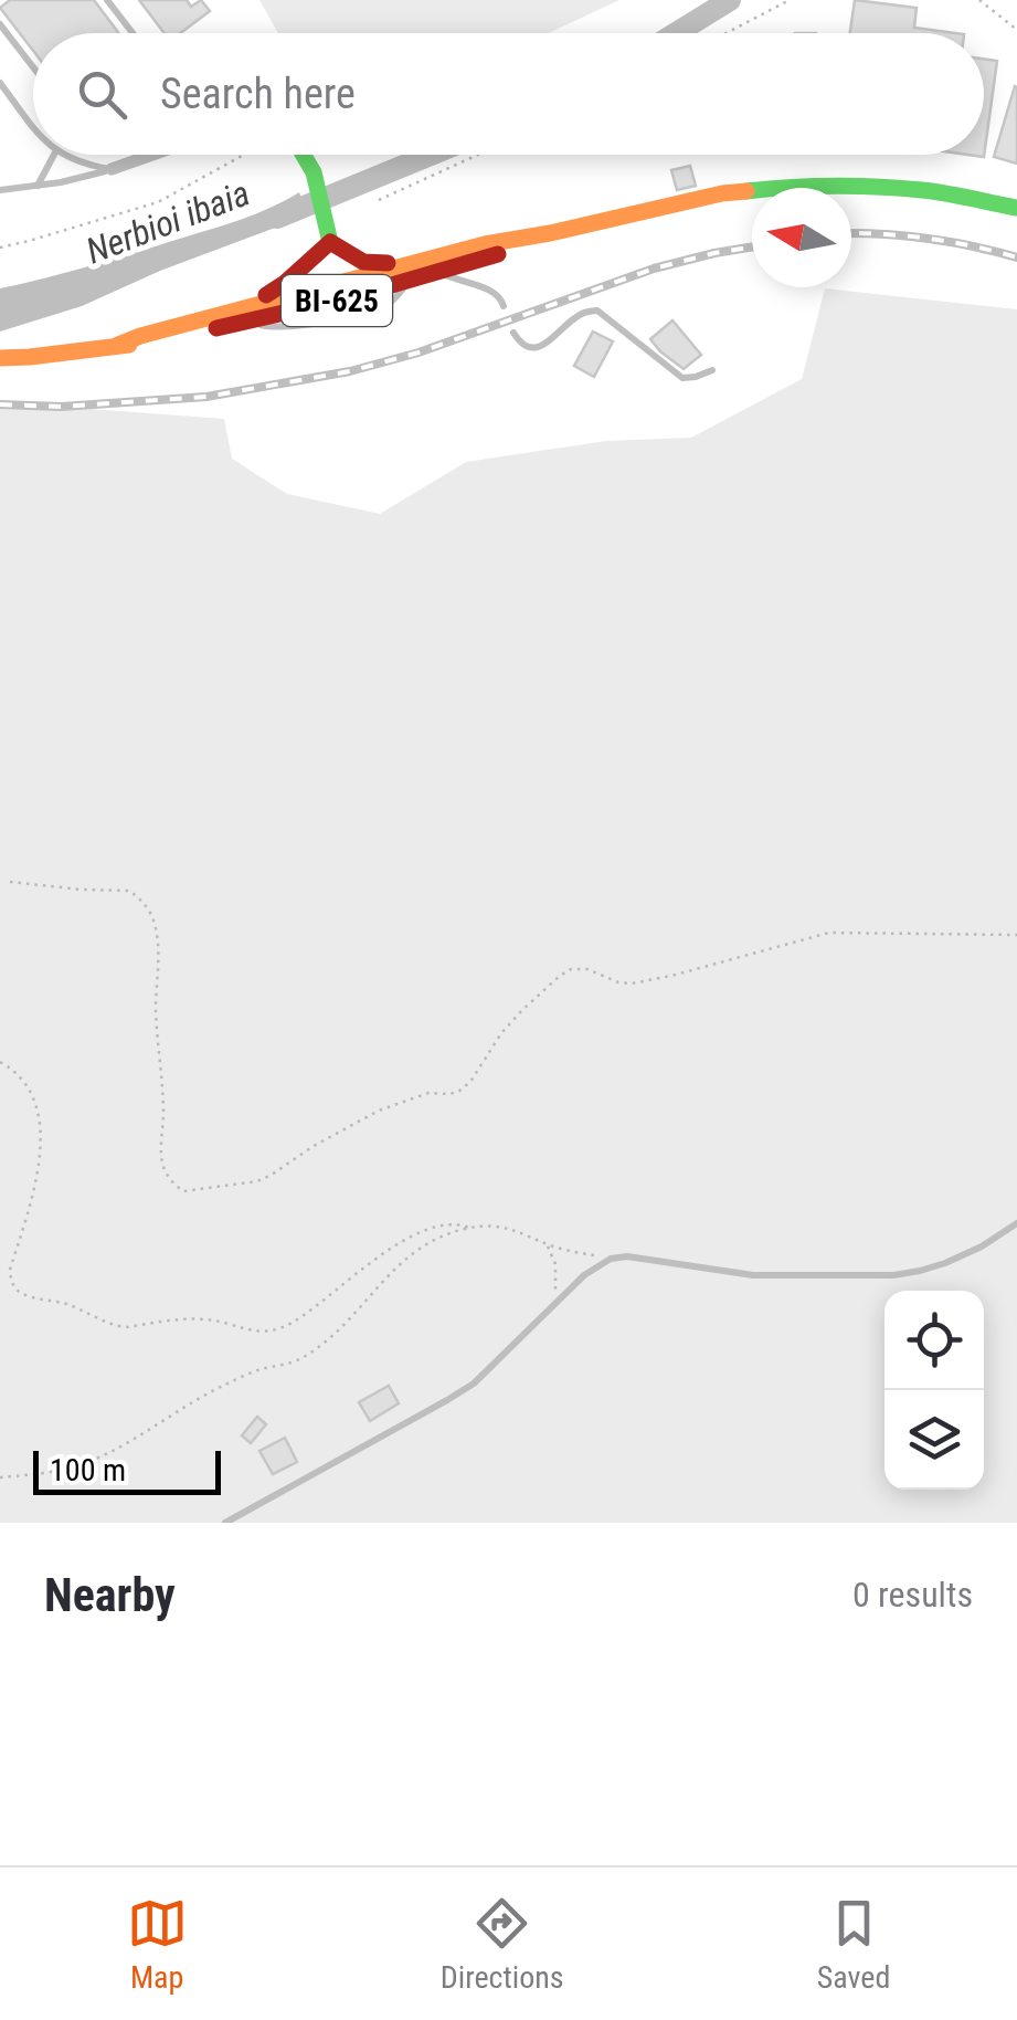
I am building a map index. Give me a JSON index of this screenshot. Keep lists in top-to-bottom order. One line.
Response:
{"streets":{"main road":["BI-625"]},"water":["Nerbioi ibaia"],"scale_bar":"100 m","north":"left","page":{"search":"Search here","scale":"100 m","heading":["Nearby","0 results"],"nav":["Map","Directions","Saved"]}}
